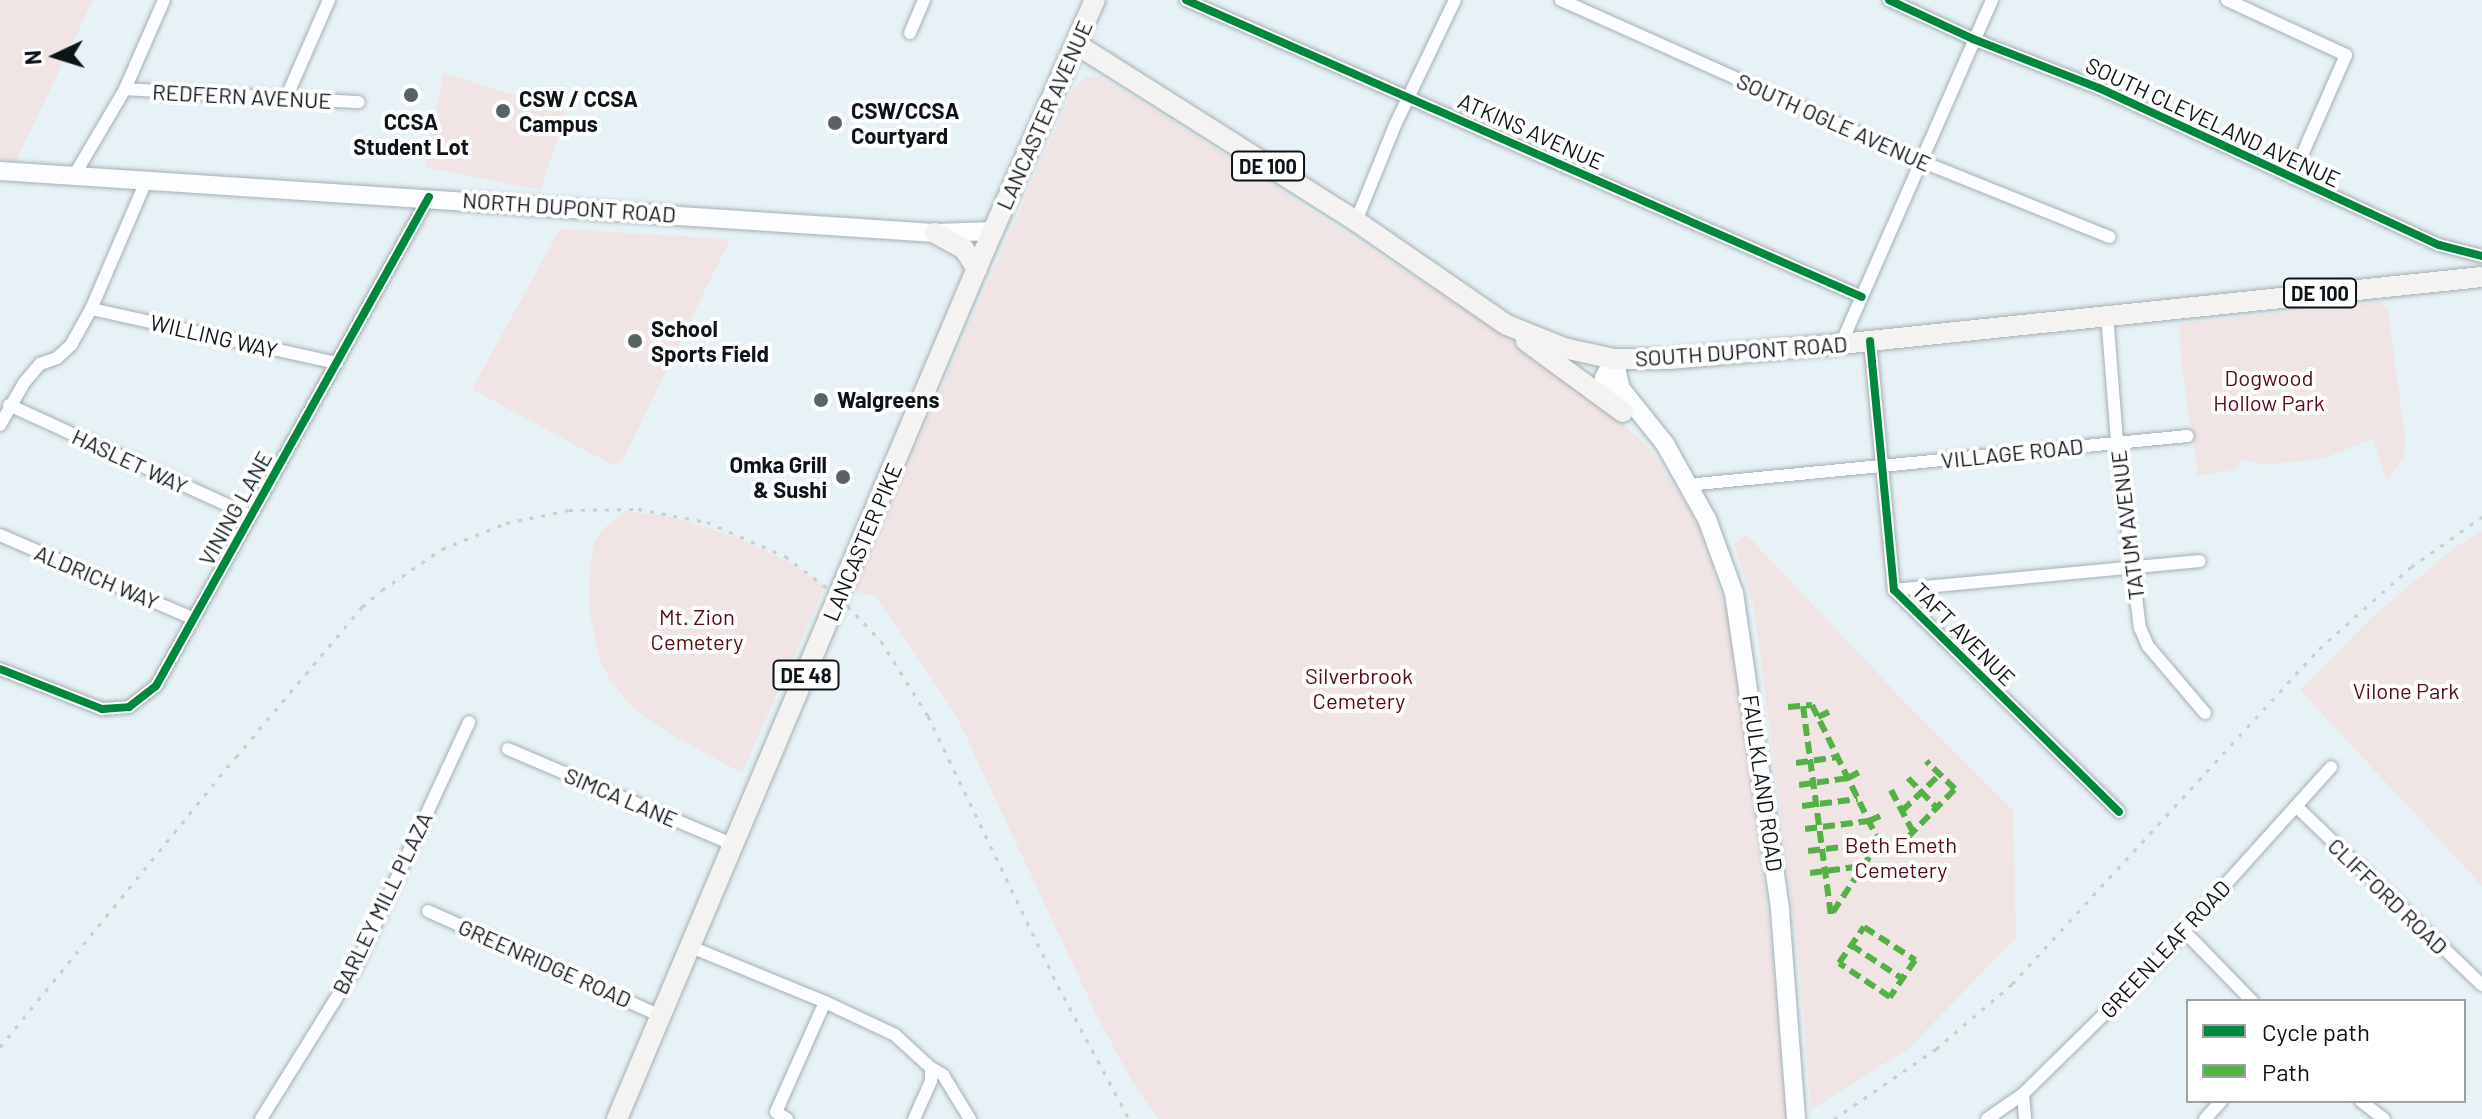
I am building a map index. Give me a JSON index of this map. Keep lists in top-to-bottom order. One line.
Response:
{"streets":{"main road":["LANCASTER AVENUE","DE 100","NORTH DUPONT ROAD","SOUTH DUPONT ROAD","LANCASTER PIKE","DE 48","FAULKLAND ROAD"],"street":["REDFERN AVENUE","SOUTH OGLE AVENUE","SOUTH CLEVELAND AVENUE","ATKINS AVENUE","WILLING WAY","VILLAGE ROAD","HASLET WAY","VINING LANE","TATUM AVENUE","ALDRICH WAY","TAFT AVENUE","SIMCA LANE","CLIFFORD ROAD","BARLEY MILL PLAZA","GREENLEAF ROAD","GREENRIDGE ROAD"]},"crossings":[["LANCASTER AVENUE","NORTH DUPONT ROAD"],["LANCASTER AVENUE","SOUTH DUPONT ROAD"],["LANCASTER AVENUE","LANCASTER PIKE"],["NORTH DUPONT ROAD","VINING LANE"],["NORTH DUPONT ROAD","LANCASTER PIKE"],["WILLING WAY","VINING LANE"],["SOUTH DUPONT ROAD","TATUM AVENUE"],["SOUTH DUPONT ROAD","TAFT AVENUE"],["SOUTH DUPONT ROAD","FAULKLAND ROAD"],["VILLAGE ROAD","TATUM AVENUE"],["VILLAGE ROAD","TAFT AVENUE"],["VILLAGE ROAD","FAULKLAND ROAD"],["HASLET WAY","VINING LANE"],["VINING LANE","ALDRICH WAY"],["LANCASTER PIKE","SIMCA LANE"],["LANCASTER PIKE","GREENRIDGE ROAD"],["CLIFFORD ROAD","GREENLEAF ROAD"]],"parks":["Dogwood Hollow Park","Mt. Zion Cemetery","Silverbrook Cemetery","Vilone Park","Beth Emeth Cemetery"],"places":["CCSA Student Lot","CSW / CCSA Campus","CSW/CCSA Courtyard","School Sports Field","Walgreens","Omka Grill & Sushi"],"legend":["Cycle path","Path"],"north":"left"}
